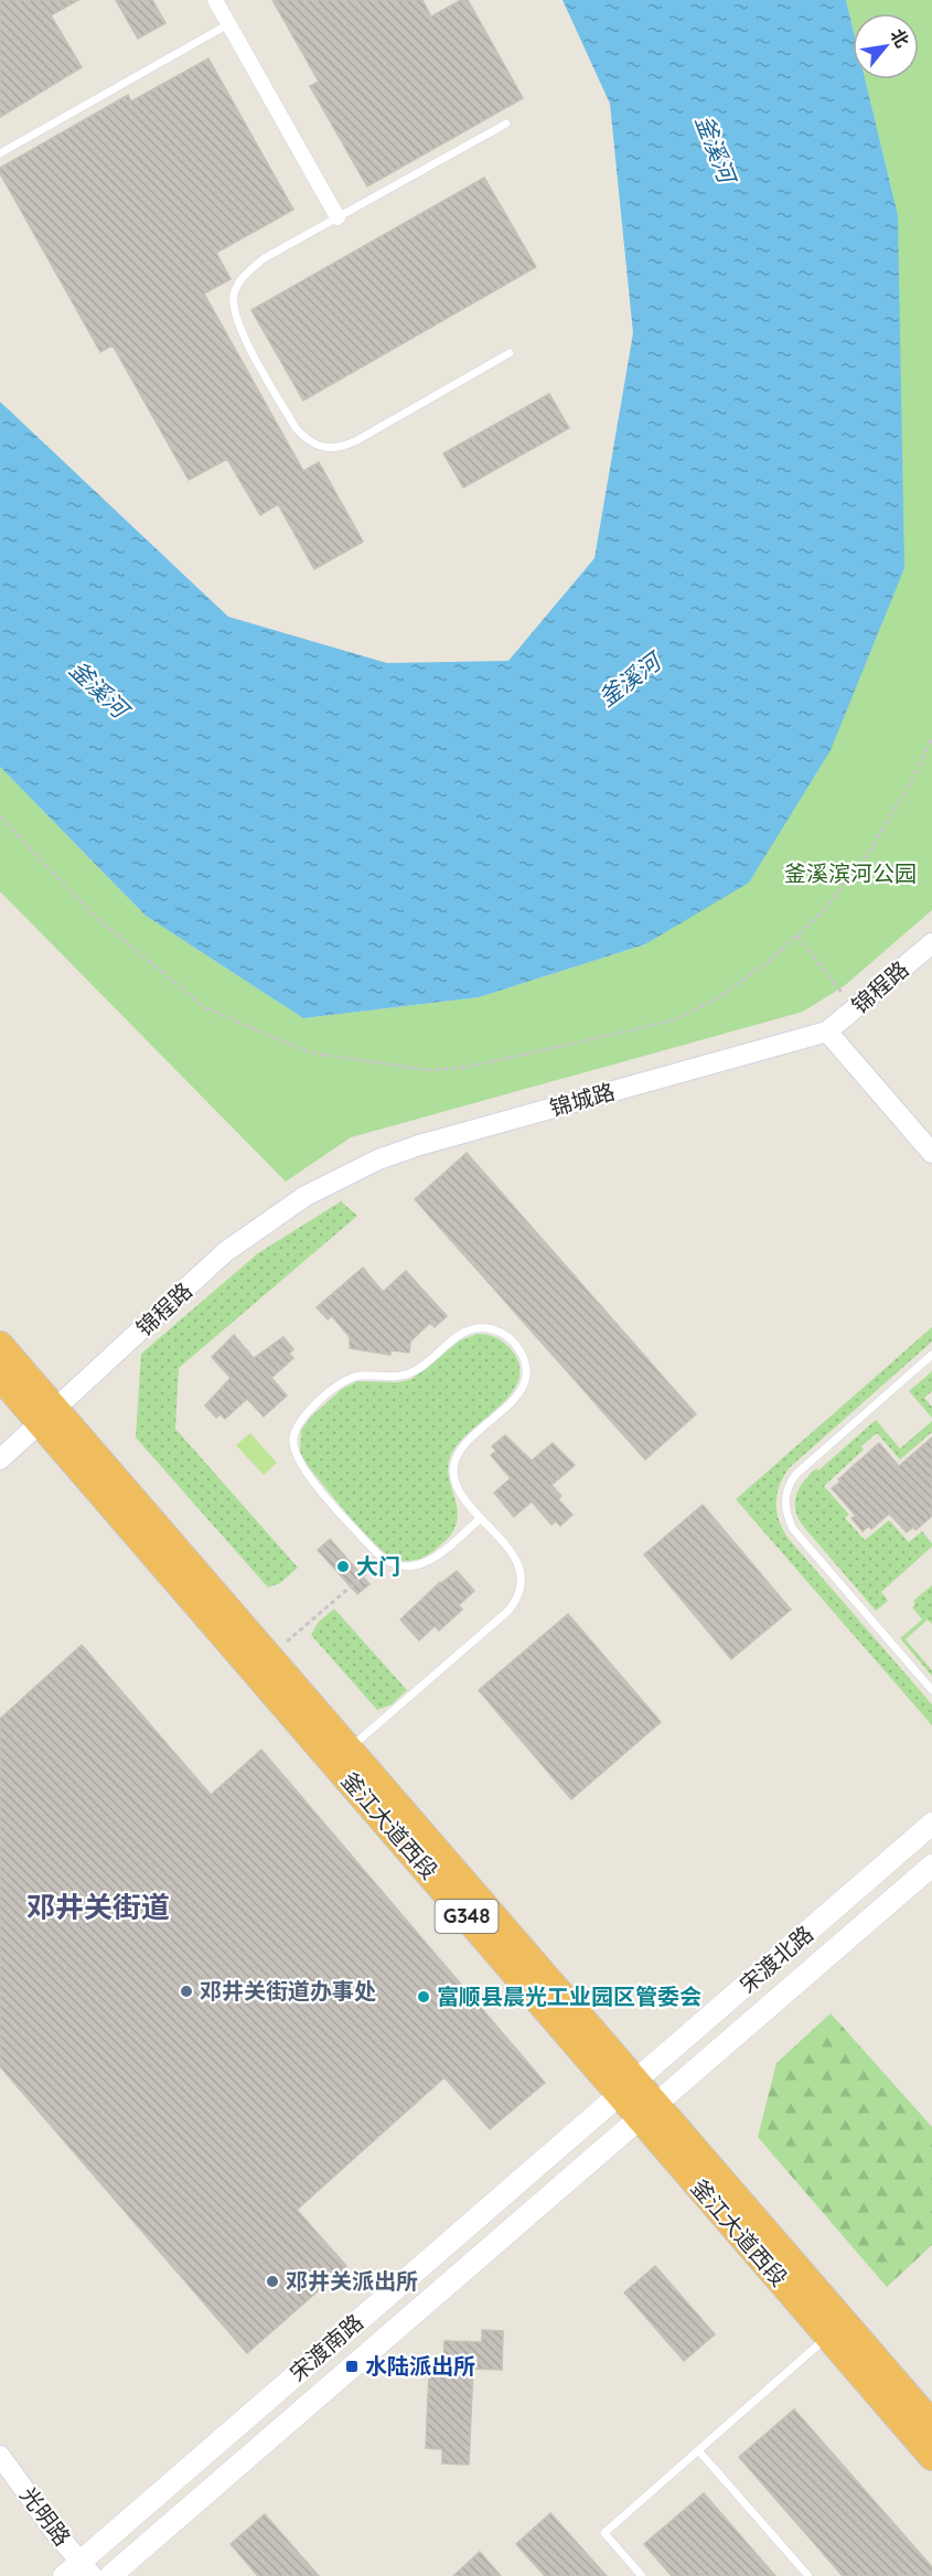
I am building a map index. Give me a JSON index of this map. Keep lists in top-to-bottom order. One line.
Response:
{"streets":{"highway":["釜江大道西段","G348"],"main road":["宋渡北路","宋渡南路"],"street":["锦程路","锦城路","光明路"]},"crossings":[["锦程路","锦城路"],["锦程路","釜江大道西段"],["釜江大道西段","宋渡北路"],["釜江大道西段","宋渡南路"],["宋渡北路","宋渡南路"],["宋渡南路","光明路"]],"districts":["邓井关街道"],"water":["釜溪河"],"parks":["釜溪滨河公园"],"places":{"other":["大门","邓井关街道办事处","富顺县晨光工业园区管委会","邓井关派出所"],"transit":["水陆派出所"]},"north":"top right"}
